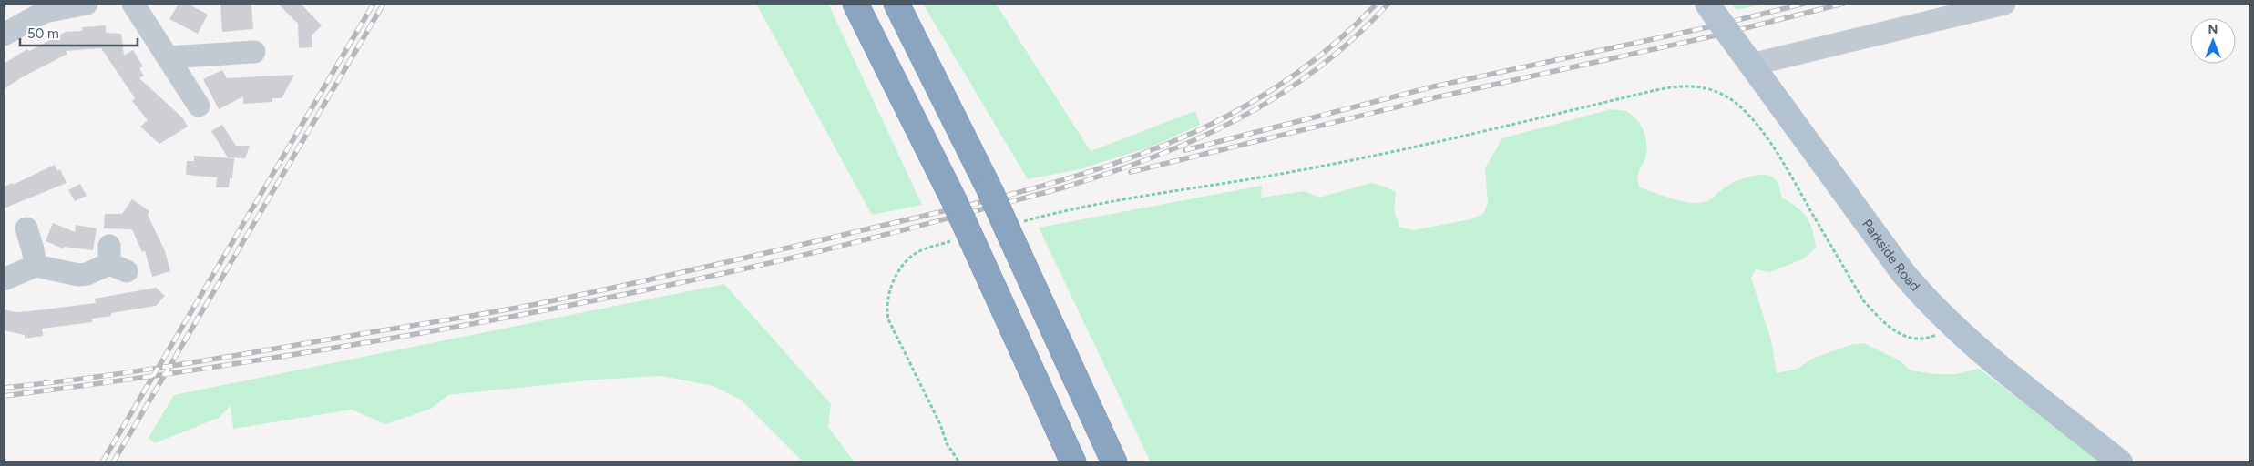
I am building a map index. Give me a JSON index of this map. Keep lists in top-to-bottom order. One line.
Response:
{"streets":{"main road":["Parkside Road"]},"scale_bar":"50 m","north":"top"}
